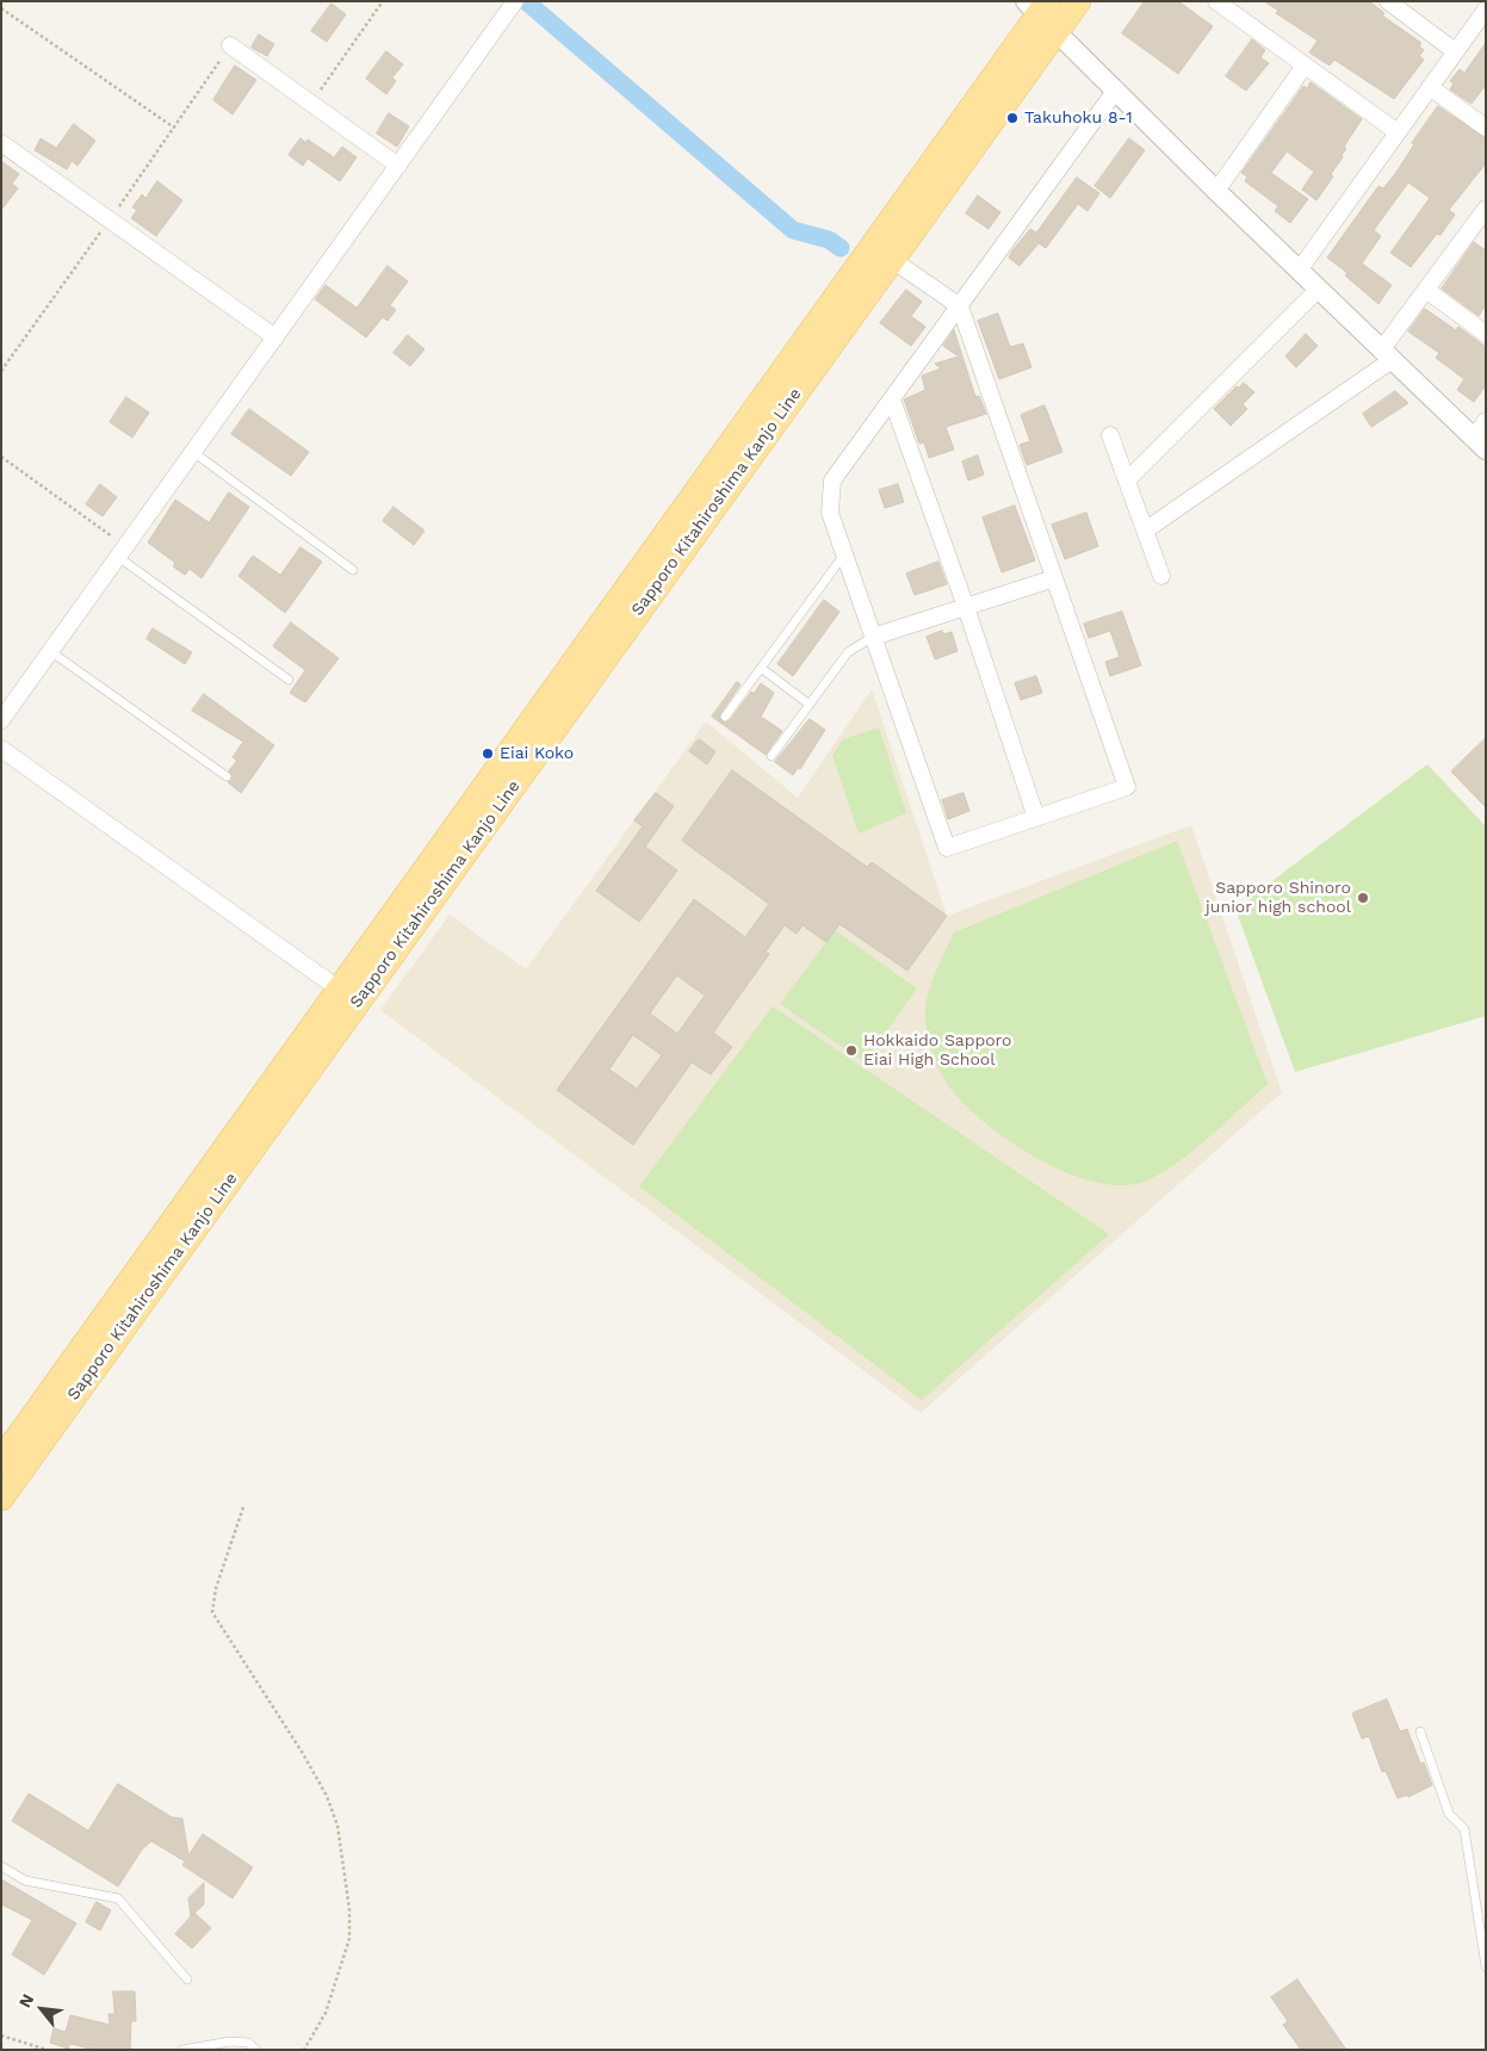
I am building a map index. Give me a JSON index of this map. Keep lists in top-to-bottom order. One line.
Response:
{"streets":{"main road":["Sapporo Kitahiroshima Kanjo Line"]},"places":["Takuhoku 8-1","Eiai Koko","Sapporo Shinoro junior high school","Hokkaido Sapporo Eiai High School"],"north":"top left"}
